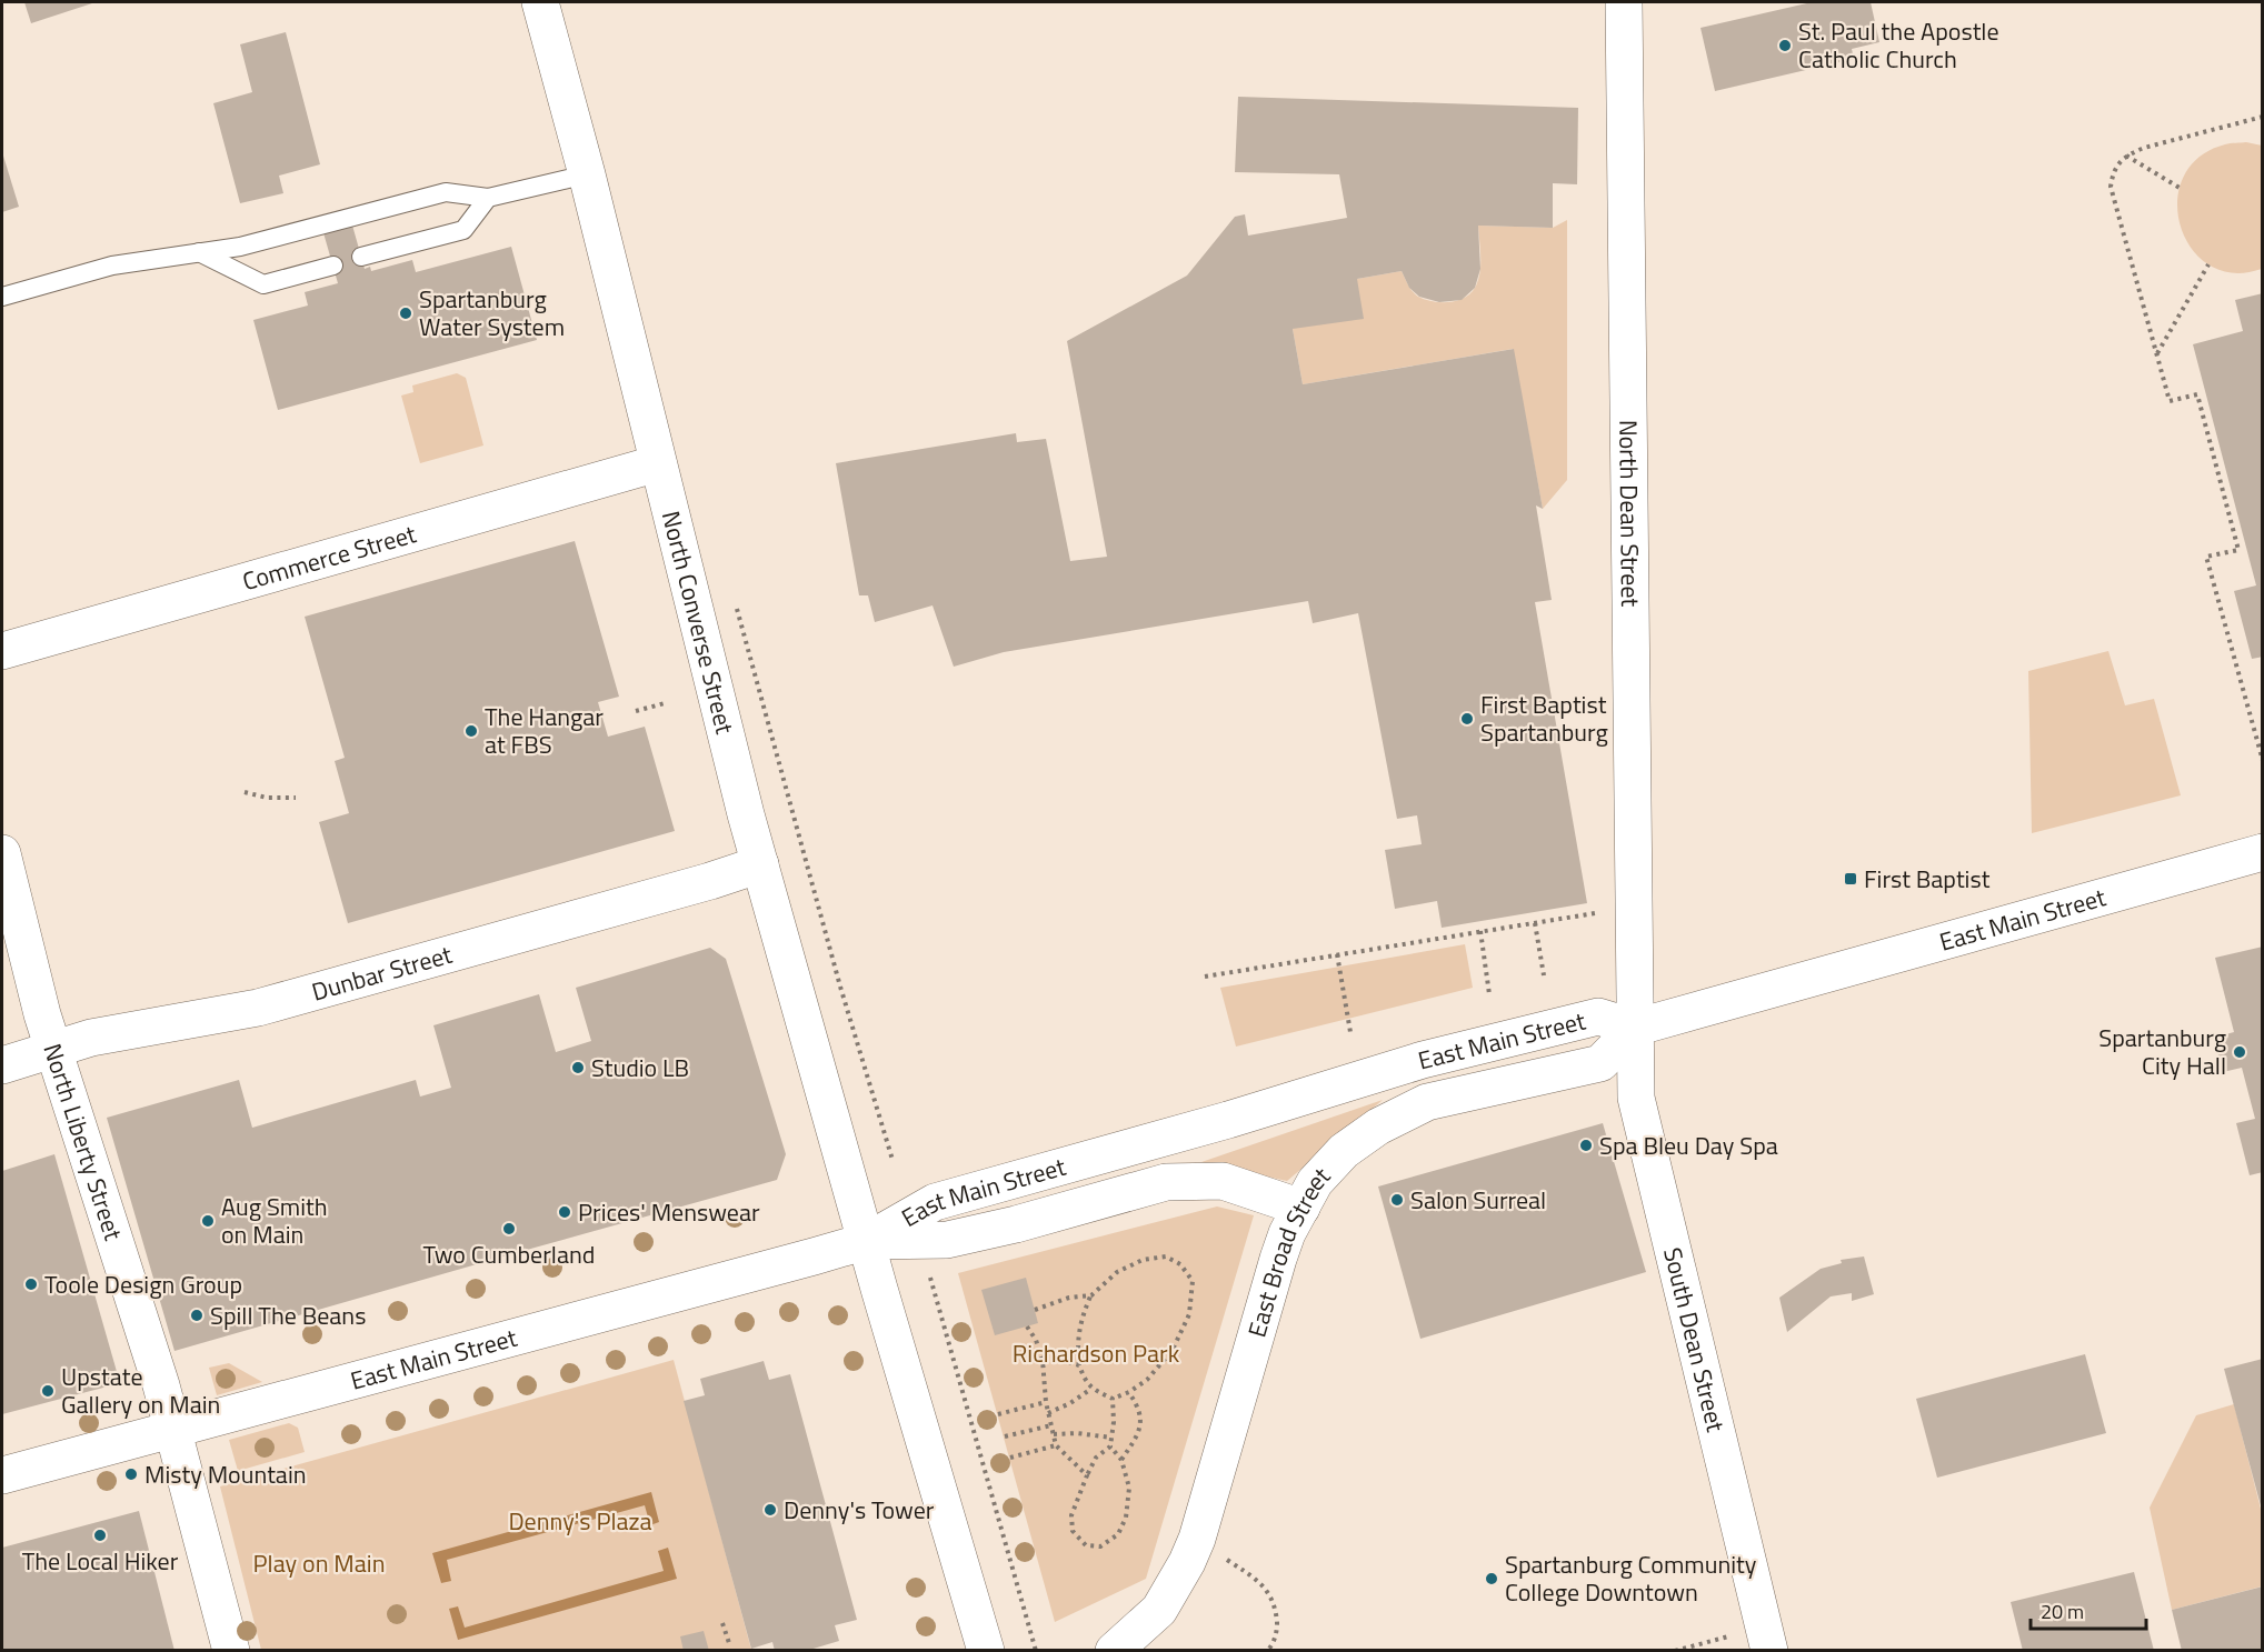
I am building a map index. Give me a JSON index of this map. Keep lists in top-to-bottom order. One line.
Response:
{"streets":{"street":["North Dean Street","Commerce Street","North Converse Street","East Main Street","Dunbar Street","North Liberty Street","East Broad Street","South Dean Street"]},"crossings":[["North Dean Street","East Main Street"],["North Dean Street","East Broad Street"],["North Dean Street","South Dean Street"],["Commerce Street","North Converse Street"],["North Converse Street","East Main Street"],["North Converse Street","Dunbar Street"],["East Main Street","North Liberty Street"],["East Main Street","East Broad Street"],["East Main Street","South Dean Street"],["Dunbar Street","North Liberty Street"],["East Broad Street","South Dean Street"]],"parks":["Richardson Park","Denny's Plaza","Play on Main"],"places":{"other":["St. Paul the Apostle Catholic Church","Spartanburg Water System","First Baptist Spartanburg","The Hangar at FBS","Spartanburg City Hall","Studio LB","Spa Bleu Day Spa","Salon Surreal","Prices' Menswear","Aug Smith on Main","Two Cumberland","Toole Design Group","Spill The Beans","Upstate Gallery on Main","Misty Mountain","Denny's Tower","The Local Hiker","Spartanburg Community College Downtown"],"transit":["First Baptist"]},"scale_bar":"20 m"}
